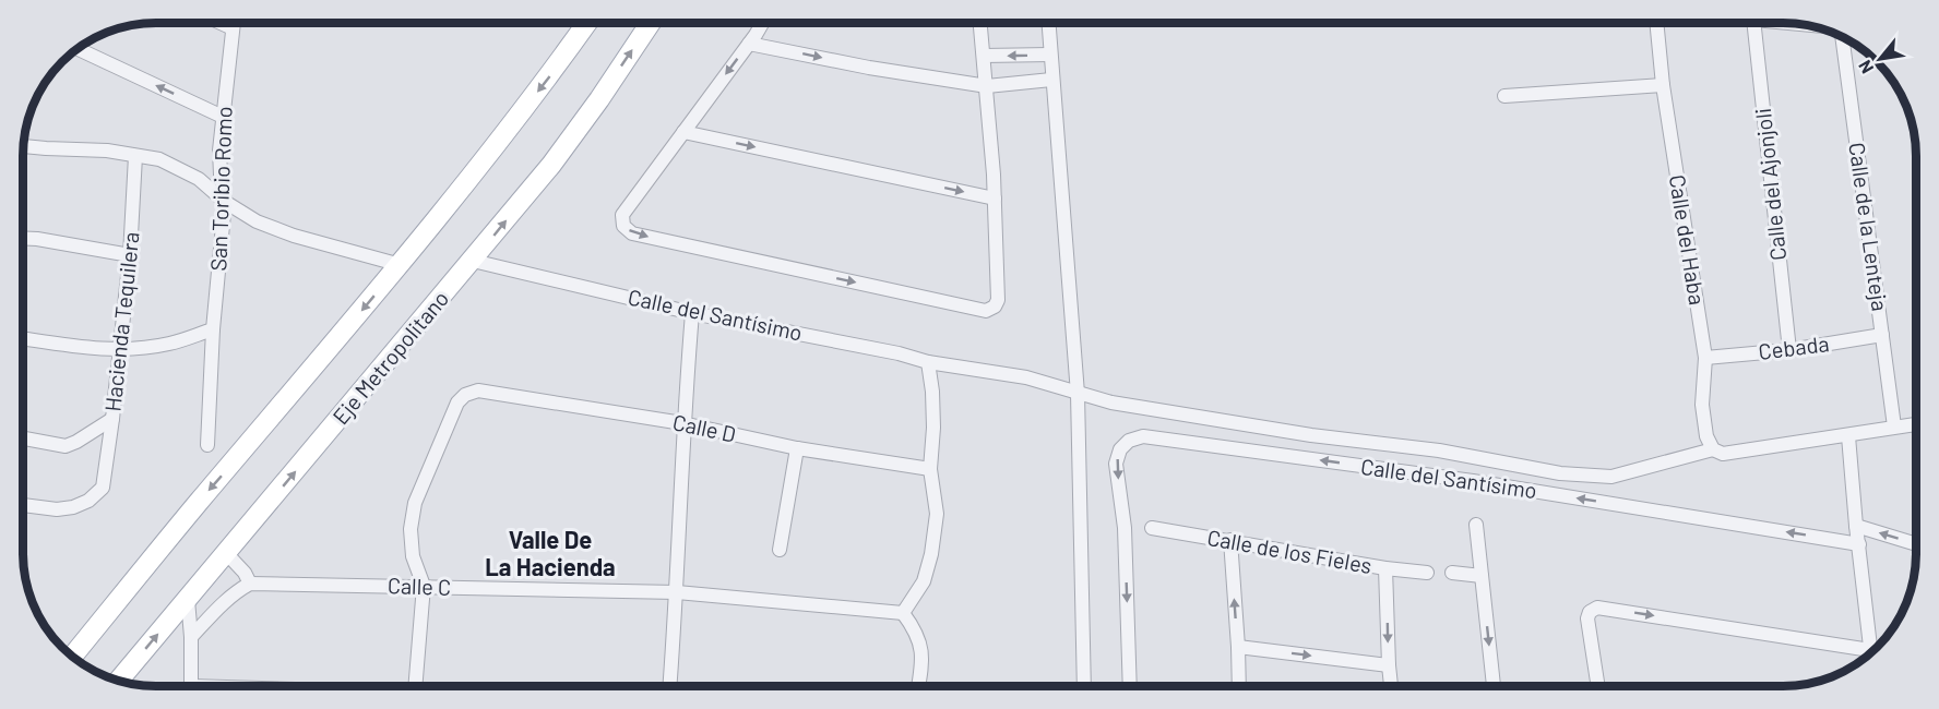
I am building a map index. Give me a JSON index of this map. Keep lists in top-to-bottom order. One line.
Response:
{"streets":{"main road":["Eje Metropolitano"],"street":["Calle del Ajonjoli","San Toribio Romo","Calle de la Lenteja","Calle del Haba","Calle del Santísimo","Hacienda Tequilera","Cebada","Calle D","Calle de los Fieles","Calle C"]},"crossings":[["Calle del Ajonjoli","Cebada"],["Calle de la Lenteja","Calle del Santísimo"],["Calle de la Lenteja","Cebada"],["Calle del Haba","Calle del Santísimo"],["Calle del Haba","Cebada"],["Calle del Santísimo","Eje Metropolitano"],["Calle D","Calle C"]],"districts":["Valle De La Hacienda"],"north":"bottom left"}
